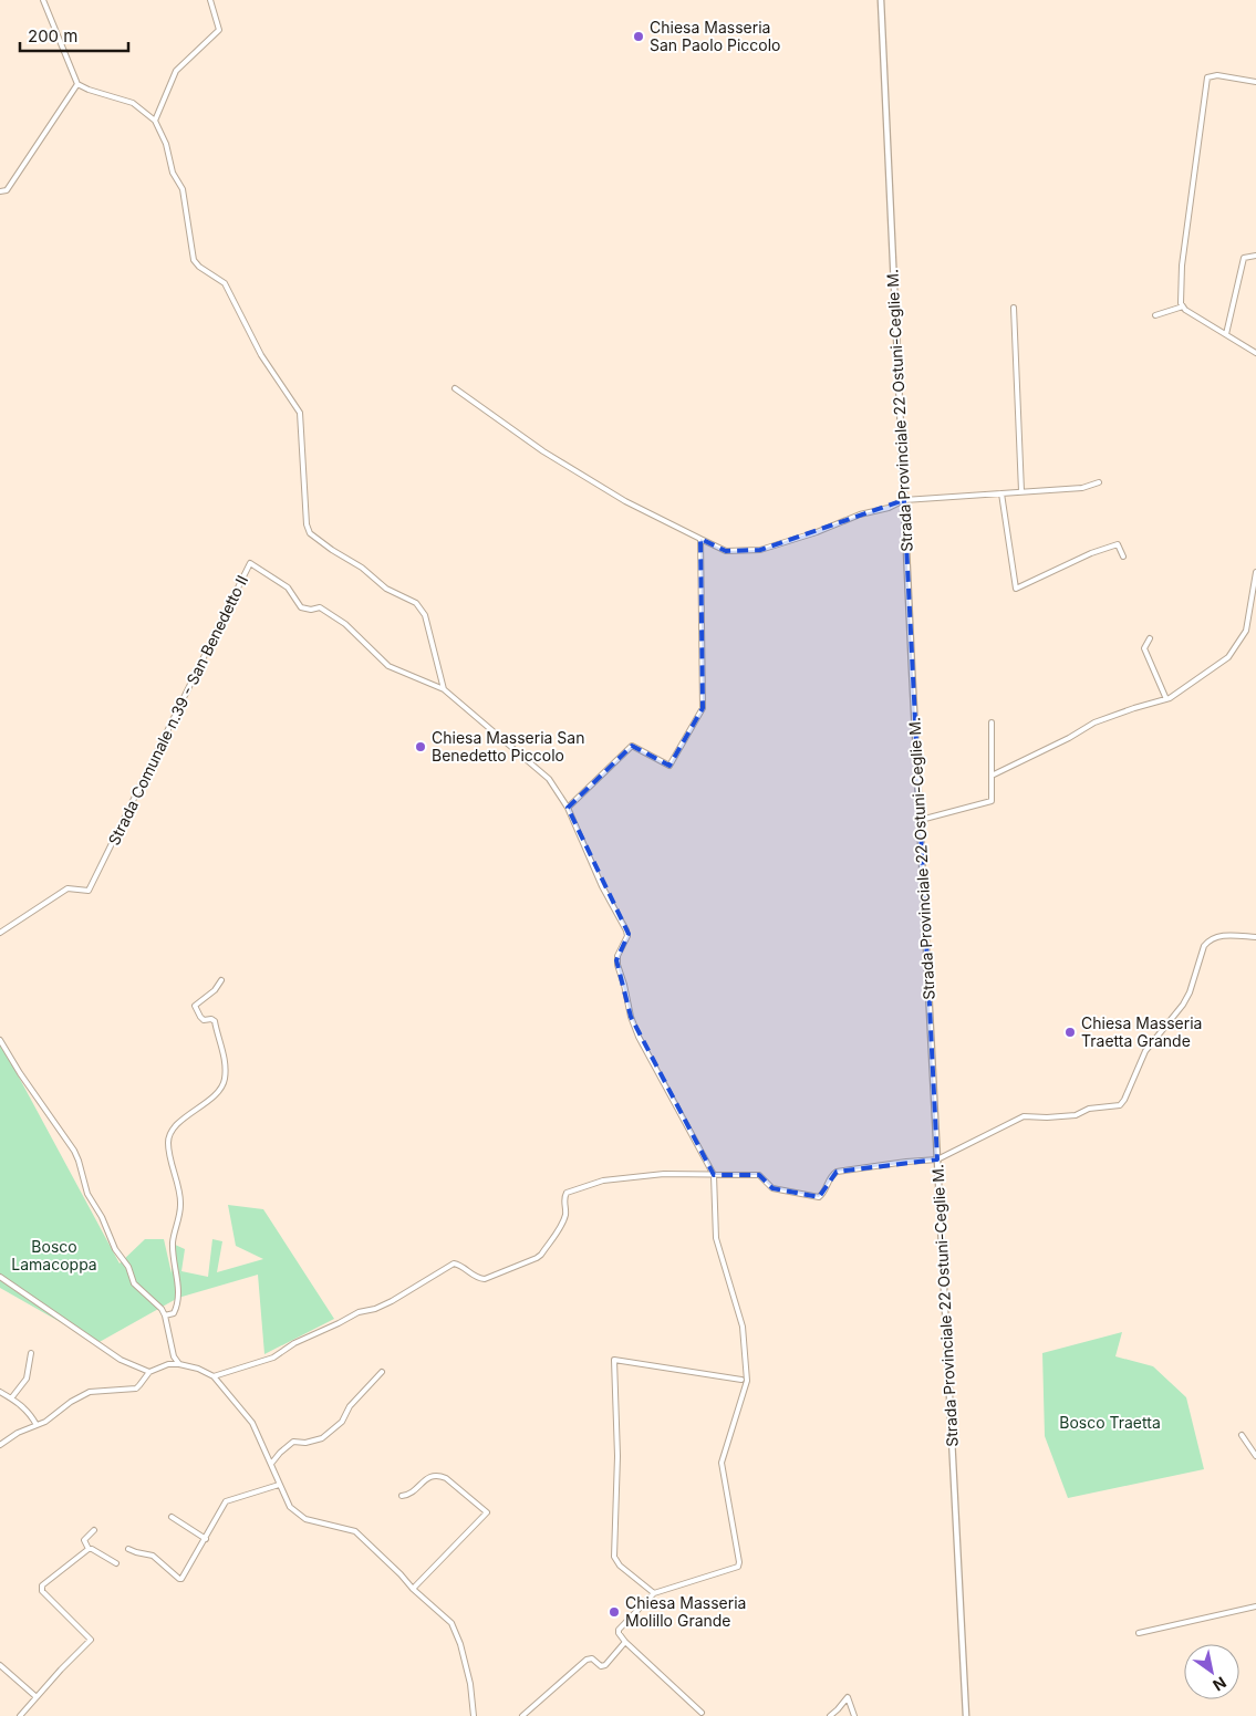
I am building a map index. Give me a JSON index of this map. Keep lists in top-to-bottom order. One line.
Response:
{"streets":{"main road":["Strada Provinciale 22 Ostuni-Ceglie M."],"street":["Strada Comunale n.39 - San Benedetto II"]},"parks":["Bosco Lamacoppa","Bosco Traetta"],"places":["Chiesa Masseria San Paolo Piccolo","Chiesa Masseria San Benedetto Piccolo","Chiesa Masseria Traetta Grande","Chiesa Masseria Molillo Grande"],"scale_bar":"200 m","north":"bottom right"}
